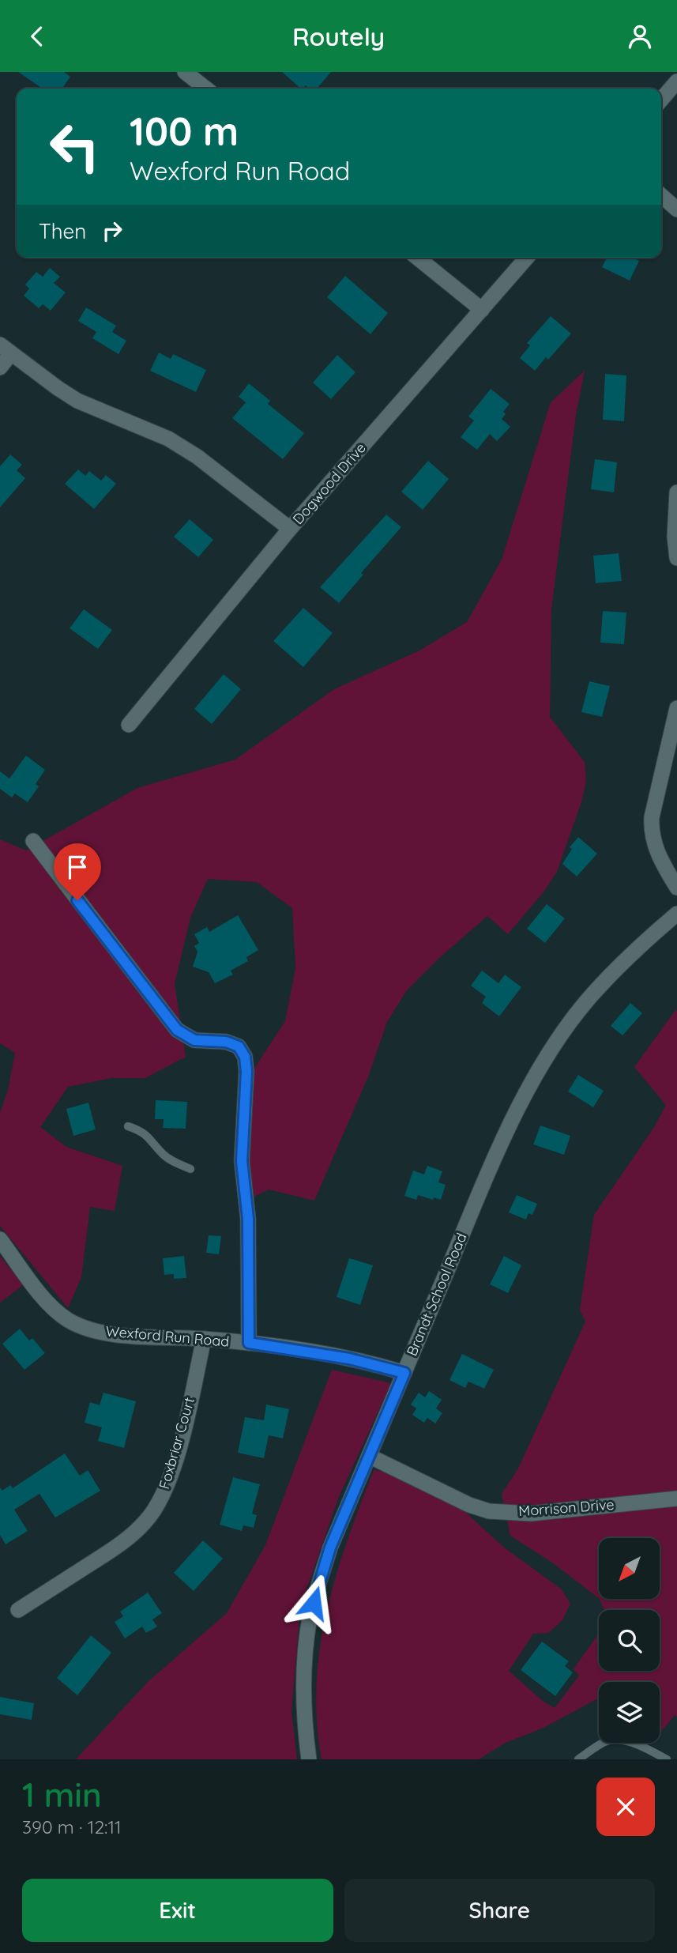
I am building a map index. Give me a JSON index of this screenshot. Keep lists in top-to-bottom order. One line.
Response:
{"streets":{"street":["Dogwood Drive","Brandt School Road","Wexford Run Road","Foxbriar Court","Morrison Drive"]},"crossings":[["Brandt School Road","Wexford Run Road"],["Brandt School Road","Morrison Drive"],["Wexford Run Road","Foxbriar Court"]],"north":"bottom left","page":{"header":"Routely","turn":["100 m","Wexford Run Road"],"then":"Then","heading":["1 min","390 m · 12:11"],"buttons":["Exit","Share"]}}
